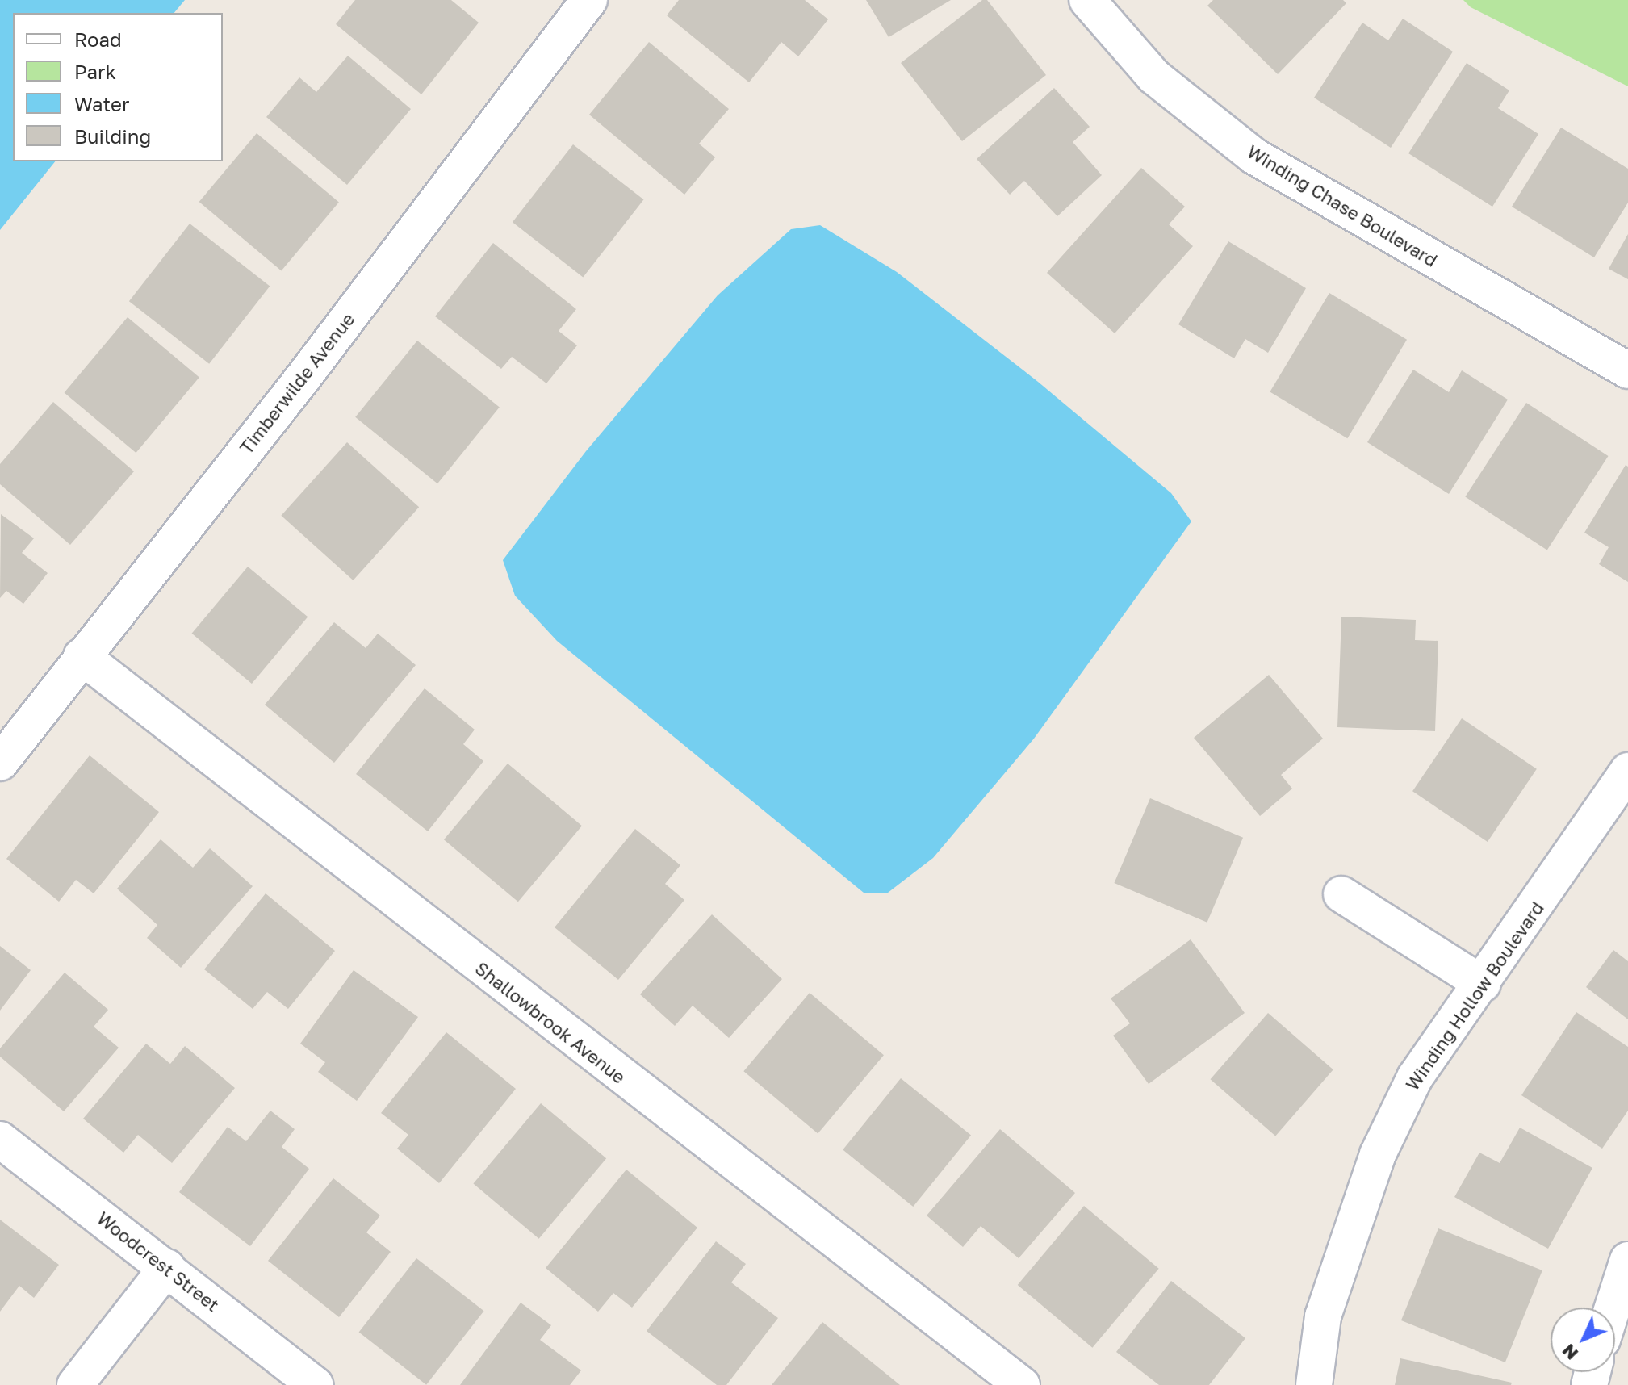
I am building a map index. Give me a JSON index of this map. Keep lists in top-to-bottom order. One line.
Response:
{"streets":{"street":["Winding Chase Boulevard","Timberwilde Avenue","Winding Hollow Boulevard","Shallowbrook Avenue","Woodcrest Street"]},"crossings":[["Timberwilde Avenue","Shallowbrook Avenue"]],"legend":["Road","Park","Water","Building"],"north":"bottom left"}
